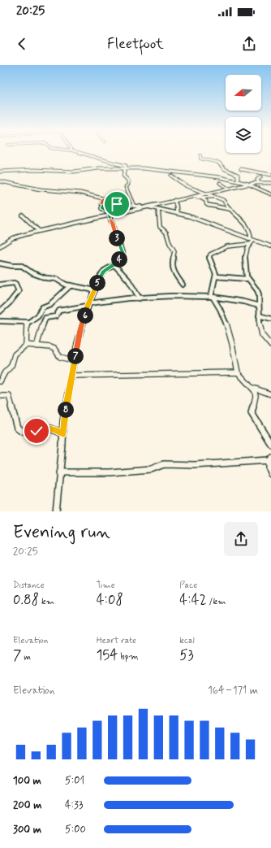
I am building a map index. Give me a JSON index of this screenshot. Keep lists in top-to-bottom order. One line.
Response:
{"north":"left","page":{"status":"20:25","header":"Fleetfoot","pins":["3","4","5","6","7","8"],"heading":["Evening run","20:25"],"stats":[["Distance","0.88 km"],["Time","4:08"],["Pace","4:42 /km"],["Elevation","7 m"],["Heart rate","154 bpm"],["kcal","53"]],"chart":["Elevation","164–171 m"],"list":[{"name":"100 m","note":"5:01"},{"name":"200 m","note":"4:33"},{"name":"300 m","note":"5:00"}]}}
